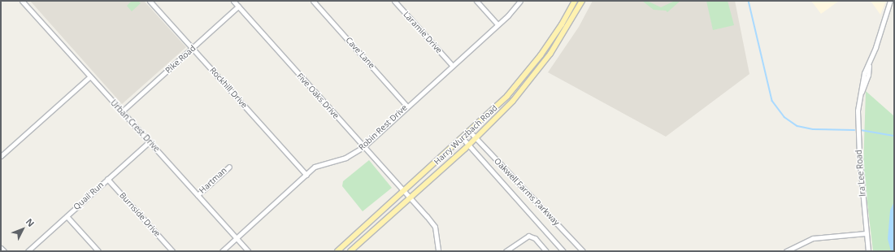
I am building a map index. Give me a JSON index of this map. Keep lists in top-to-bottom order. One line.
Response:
{"streets":{"main road":["Harry Wurzbach Road"],"street":["Laramie Drive","Cave Lane","Pike Road","Rockhill Drive","Five Oaks Drive","Urban Crest Drive","Robin Rest Drive","Ira Lee Road","Hartman","Oakwell Farms Parkway","Quail Run","Burnside Drive"]},"crossings":[["Laramie Drive","Robin Rest Drive"],["Cave Lane","Robin Rest Drive"],["Pike Road","Rockhill Drive"],["Pike Road","Five Oaks Drive"],["Pike Road","Urban Crest Drive"],["Rockhill Drive","Robin Rest Drive"],["Five Oaks Drive","Robin Rest Drive"],["Five Oaks Drive","Harry Wurzbach Road"],["Urban Crest Drive","Robin Rest Drive"],["Urban Crest Drive","Hartman"],["Urban Crest Drive","Quail Run"],["Harry Wurzbach Road","Oakwell Farms Parkway"],["Quail Run","Burnside Drive"]],"north":"top right"}
